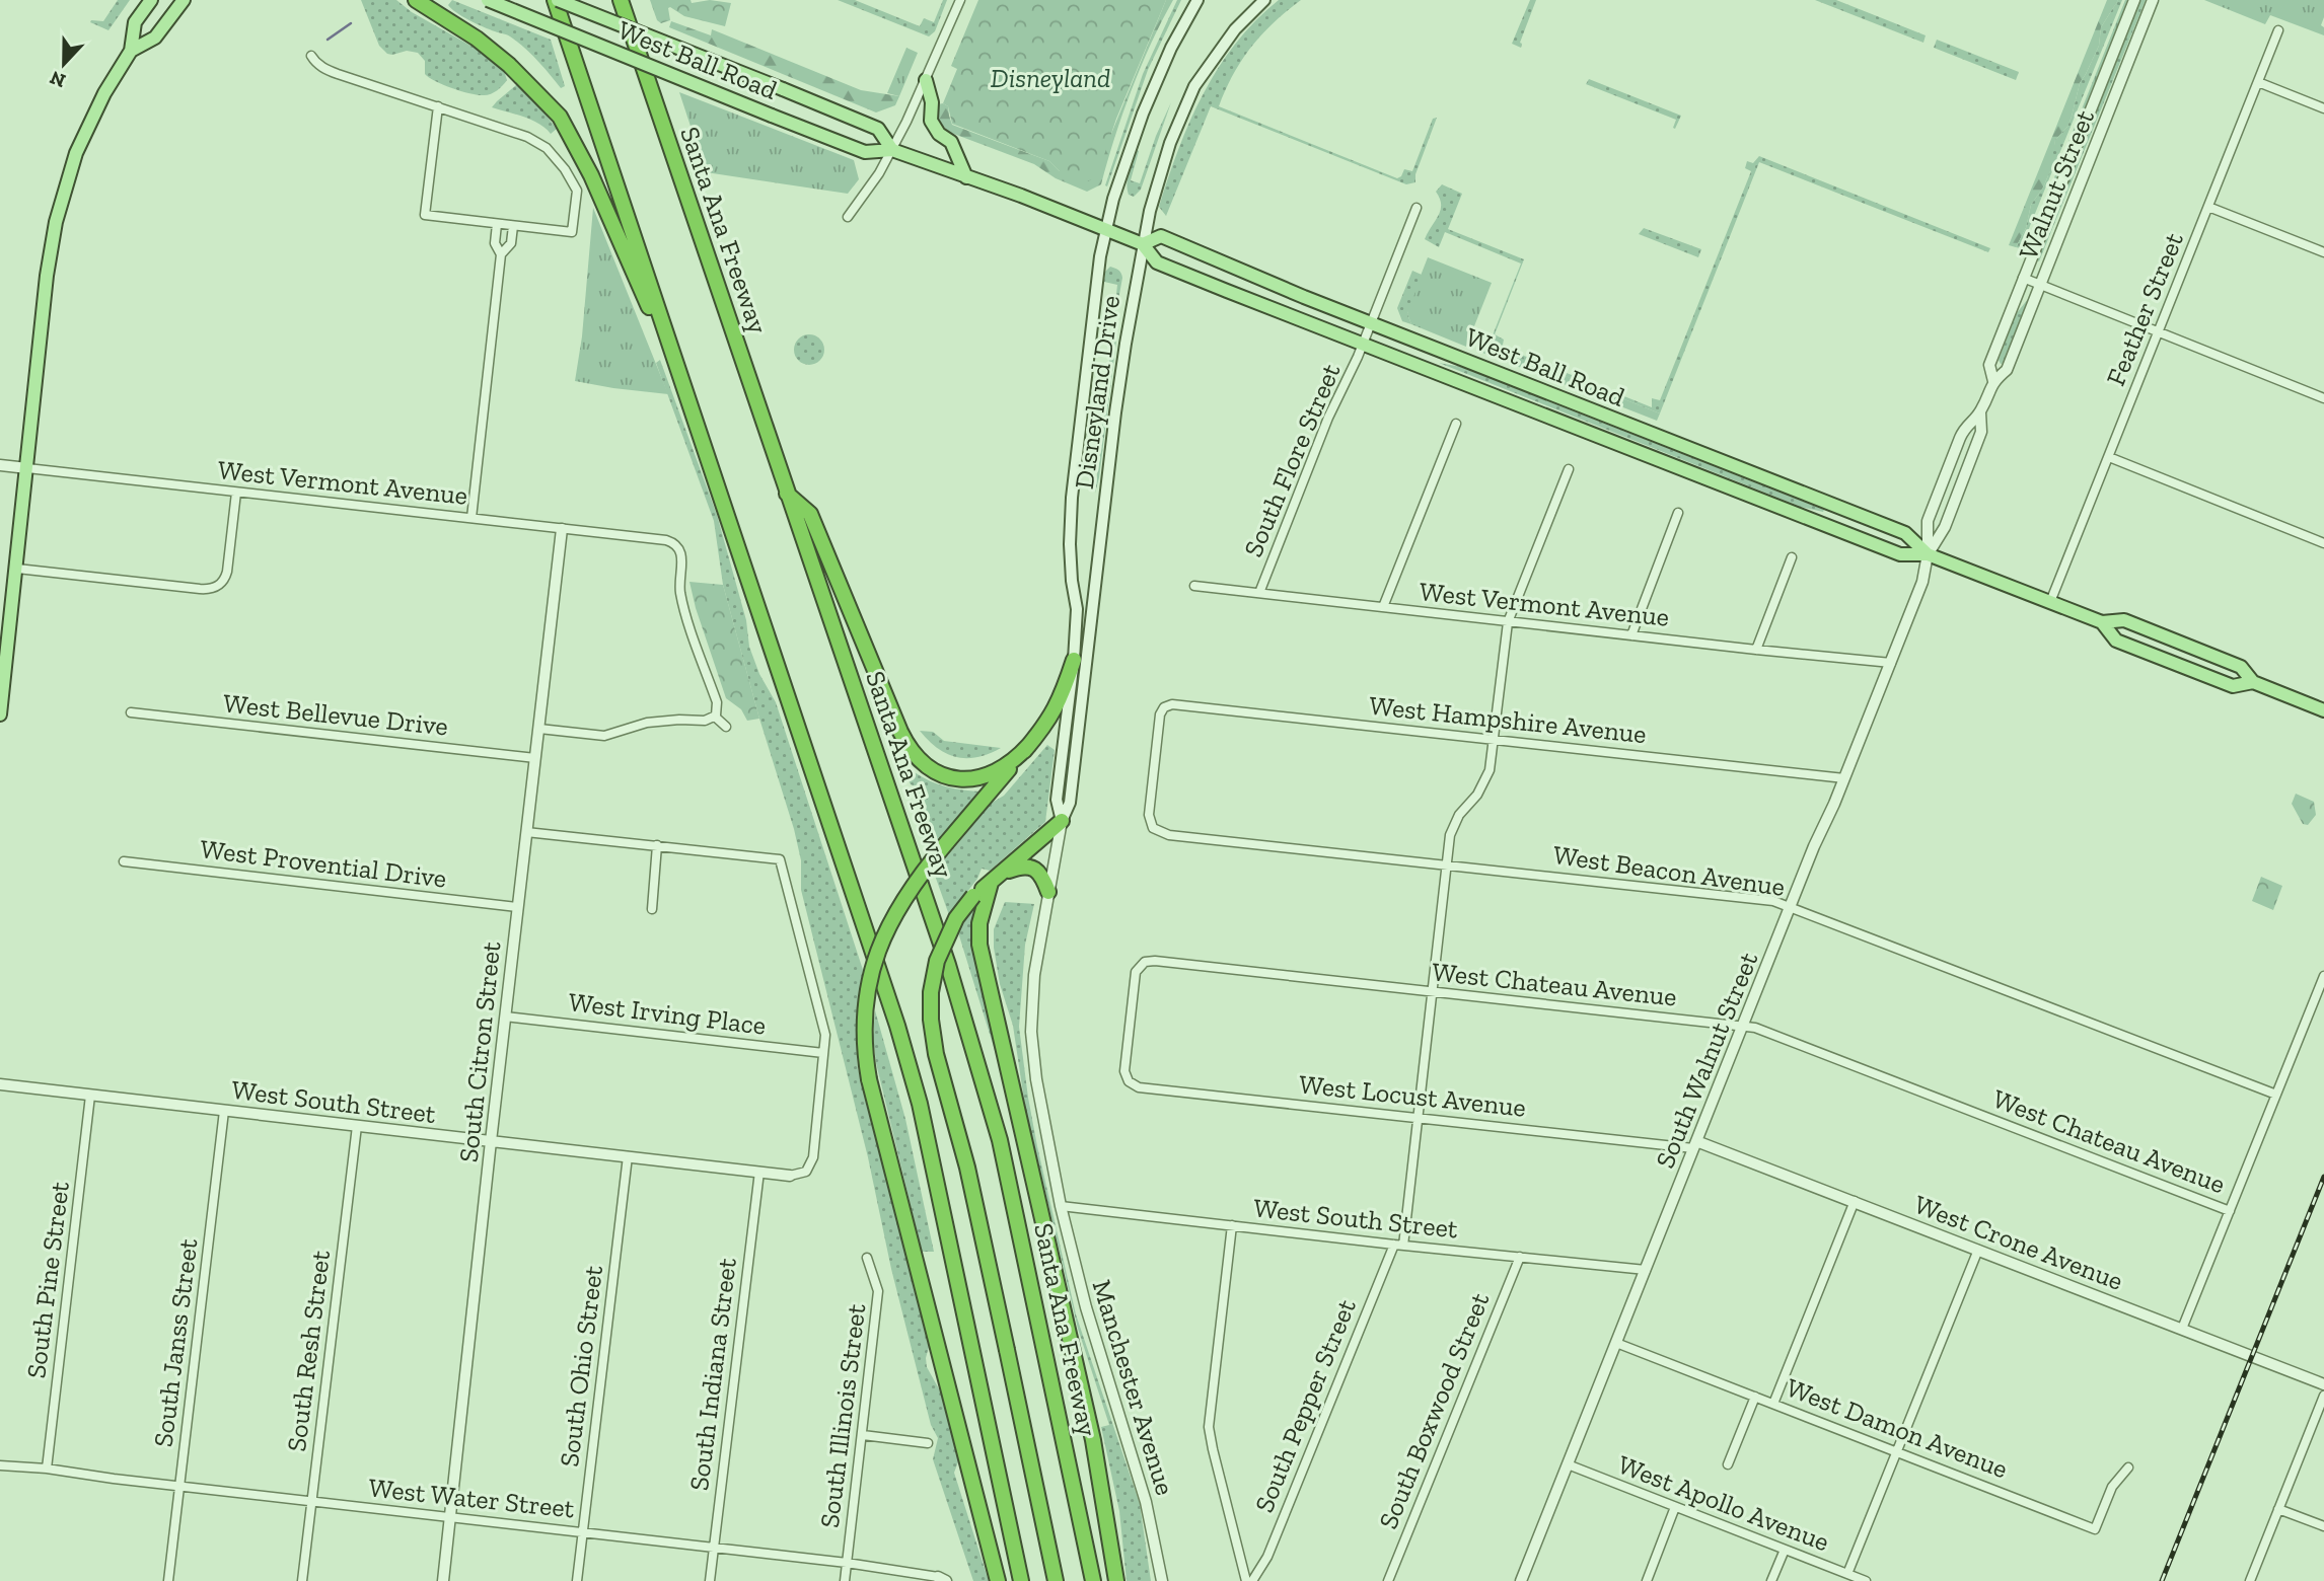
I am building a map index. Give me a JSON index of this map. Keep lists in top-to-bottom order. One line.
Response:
{"streets":{"highway":["Santa Ana Freeway"],"main road":["West Ball Road","Disneyland Drive"],"street":["Walnut Street","Feather Street","South Flore Street","West Vermont Avenue","West Bellevue Drive","West Hampshire Avenue","West Provential Drive","West Beacon Avenue","West Chateau Avenue","West Irving Place","South Citron Street","South Walnut Street","West Locust Avenue","West South Street","West Crone Avenue","South Pine Street","South Janss Street","South Resh Street","South Ohio Street","South Indiana Street","Manchester Avenue","South Pepper Street","South Boxwood Street","South Illinois Street","West Damon Avenue","West Water Street","West Apollo Avenue"]},"crossings":[["West Ball Road","Walnut Street"],["West Ball Road","Feather Street"],["West Ball Road","Disneyland Drive"],["West Ball Road","South Flore Street"],["West Ball Road","South Walnut Street"],["Walnut Street","South Walnut Street"],["Disneyland Drive","West South Street"],["Disneyland Drive","Manchester Avenue"],["South Flore Street","West Vermont Avenue"],["West Vermont Avenue","South Citron Street"],["West Vermont Avenue","South Walnut Street"],["West Vermont Avenue","South Pepper Street"],["West Bellevue Drive","South Citron Street"],["West Hampshire Avenue","West Beacon Avenue"],["West Hampshire Avenue","South Walnut Street"],["West Hampshire Avenue","South Pepper Street"],["West Provential Drive","South Citron Street"],["West Beacon Avenue","South Walnut Street"],["West Beacon Avenue","South Pepper Street"],["West Chateau Avenue","South Walnut Street"],["West Chateau Avenue","West Locust Avenue"],["West Chateau Avenue","South Pepper Street"],["West Irving Place","South Citron Street"],["South Citron Street","West South Street"],["South Citron Street","West Water Street"],["South Walnut Street","West Locust Avenue"],["South Walnut Street","West South Street"],["South Walnut Street","West Crone Avenue"],["South Walnut Street","West Damon Avenue"],["South Walnut Street","West Apollo Avenue"],["West Locust Avenue","West Crone Avenue"],["West Locust Avenue","South Pepper Street"],["West South Street","South Pine Street"],["West South Street","South Janss Street"],["West South Street","South Resh Street"],["West South Street","South Ohio Street"],["West South Street","South Indiana Street"],["West South Street","Manchester Avenue"],["West South Street","South Pepper Street"],["West South Street","South Boxwood Street"],["South Pine Street","West Water Street"],["South Janss Street","West Water Street"],["South Resh Street","West Water Street"],["South Ohio Street","West Water Street"],["South Indiana Street","West Water Street"],["South Illinois Street","West Water Street"]],"parks":["Disneyland"],"north":"bottom"}
